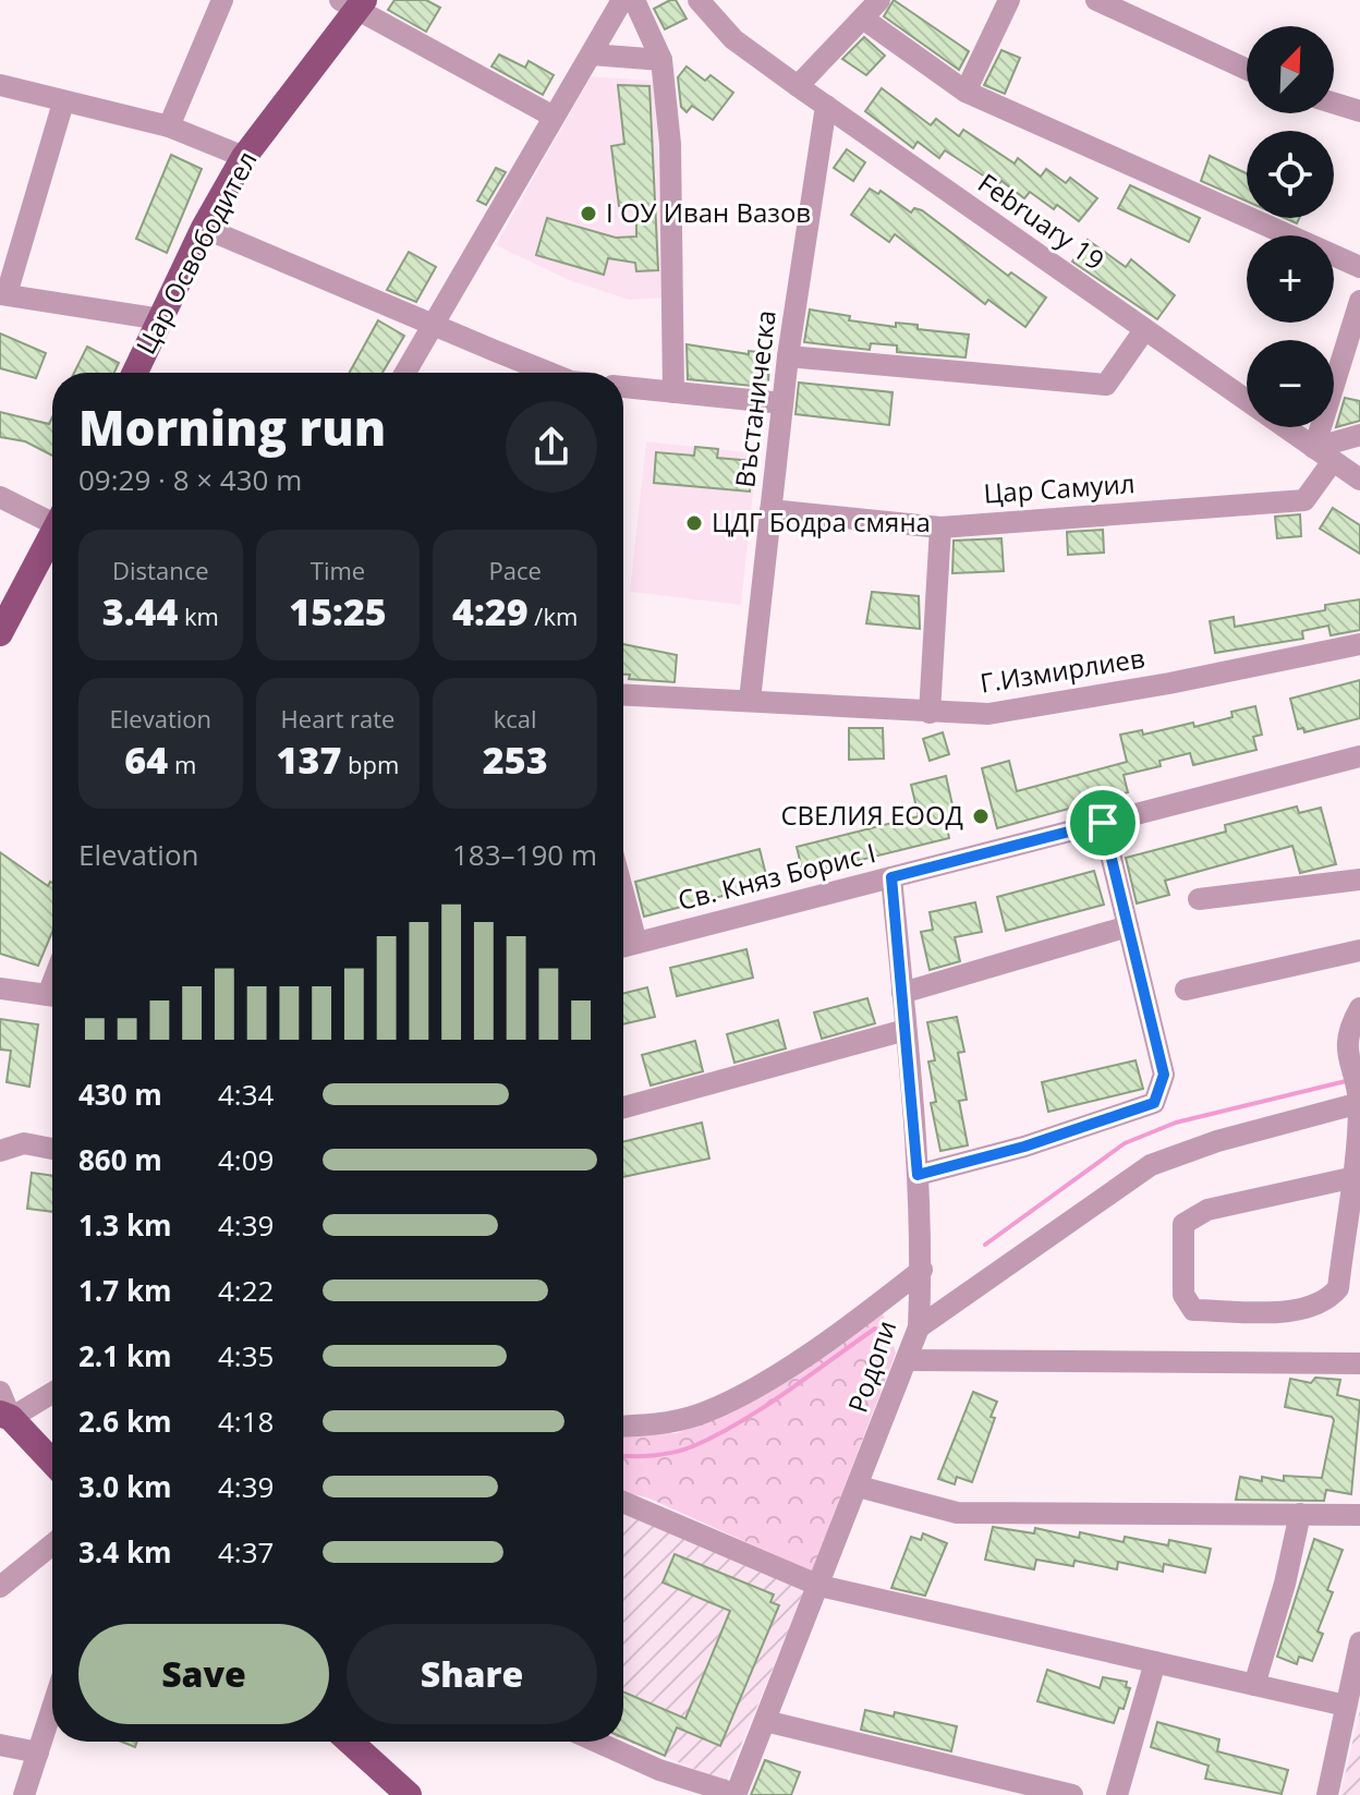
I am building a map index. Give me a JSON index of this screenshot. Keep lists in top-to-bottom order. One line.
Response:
{"streets":{"main road":["Цар Освободител"],"street":["February 19","Въстаническа","Цар Самуил","Г.Измирлиев","Св. Княз Борис I","Родопи"]},"crossings":[["February 19","Въстаническа"],["February 19","Цар Самуил"],["Въстаническа","Цар Самуил"],["Въстаническа","Г.Измирлиев"],["Св. Княз Борис I","Родопи"]],"places":["I ОУ Иван Вазов","ЦДГ Бодра смяна","СВЕЛИЯ ЕООД"],"north":"top right","page":{"map_buttons":["+","−"],"heading":["Morning run","09:29 · 8 × 430 m"],"stats":[["Distance","3.44 km"],["Time","15:25"],["Pace","4:29 /km"],["Elevation","64 m"],["Heart rate","137 bpm"],["kcal","253"]],"chart":["Elevation","183–190 m"],"list":[{"name":"430 m","note":"4:34"},{"name":"860 m","note":"4:09"},{"name":"1.3 km","note":"4:39"},{"name":"1.7 km","note":"4:22"},{"name":"2.1 km","note":"4:35"},{"name":"2.6 km","note":"4:18"},{"name":"3.0 km","note":"4:39"},{"name":"3.4 km","note":"4:37"}],"buttons":["Save","Share"]}}
